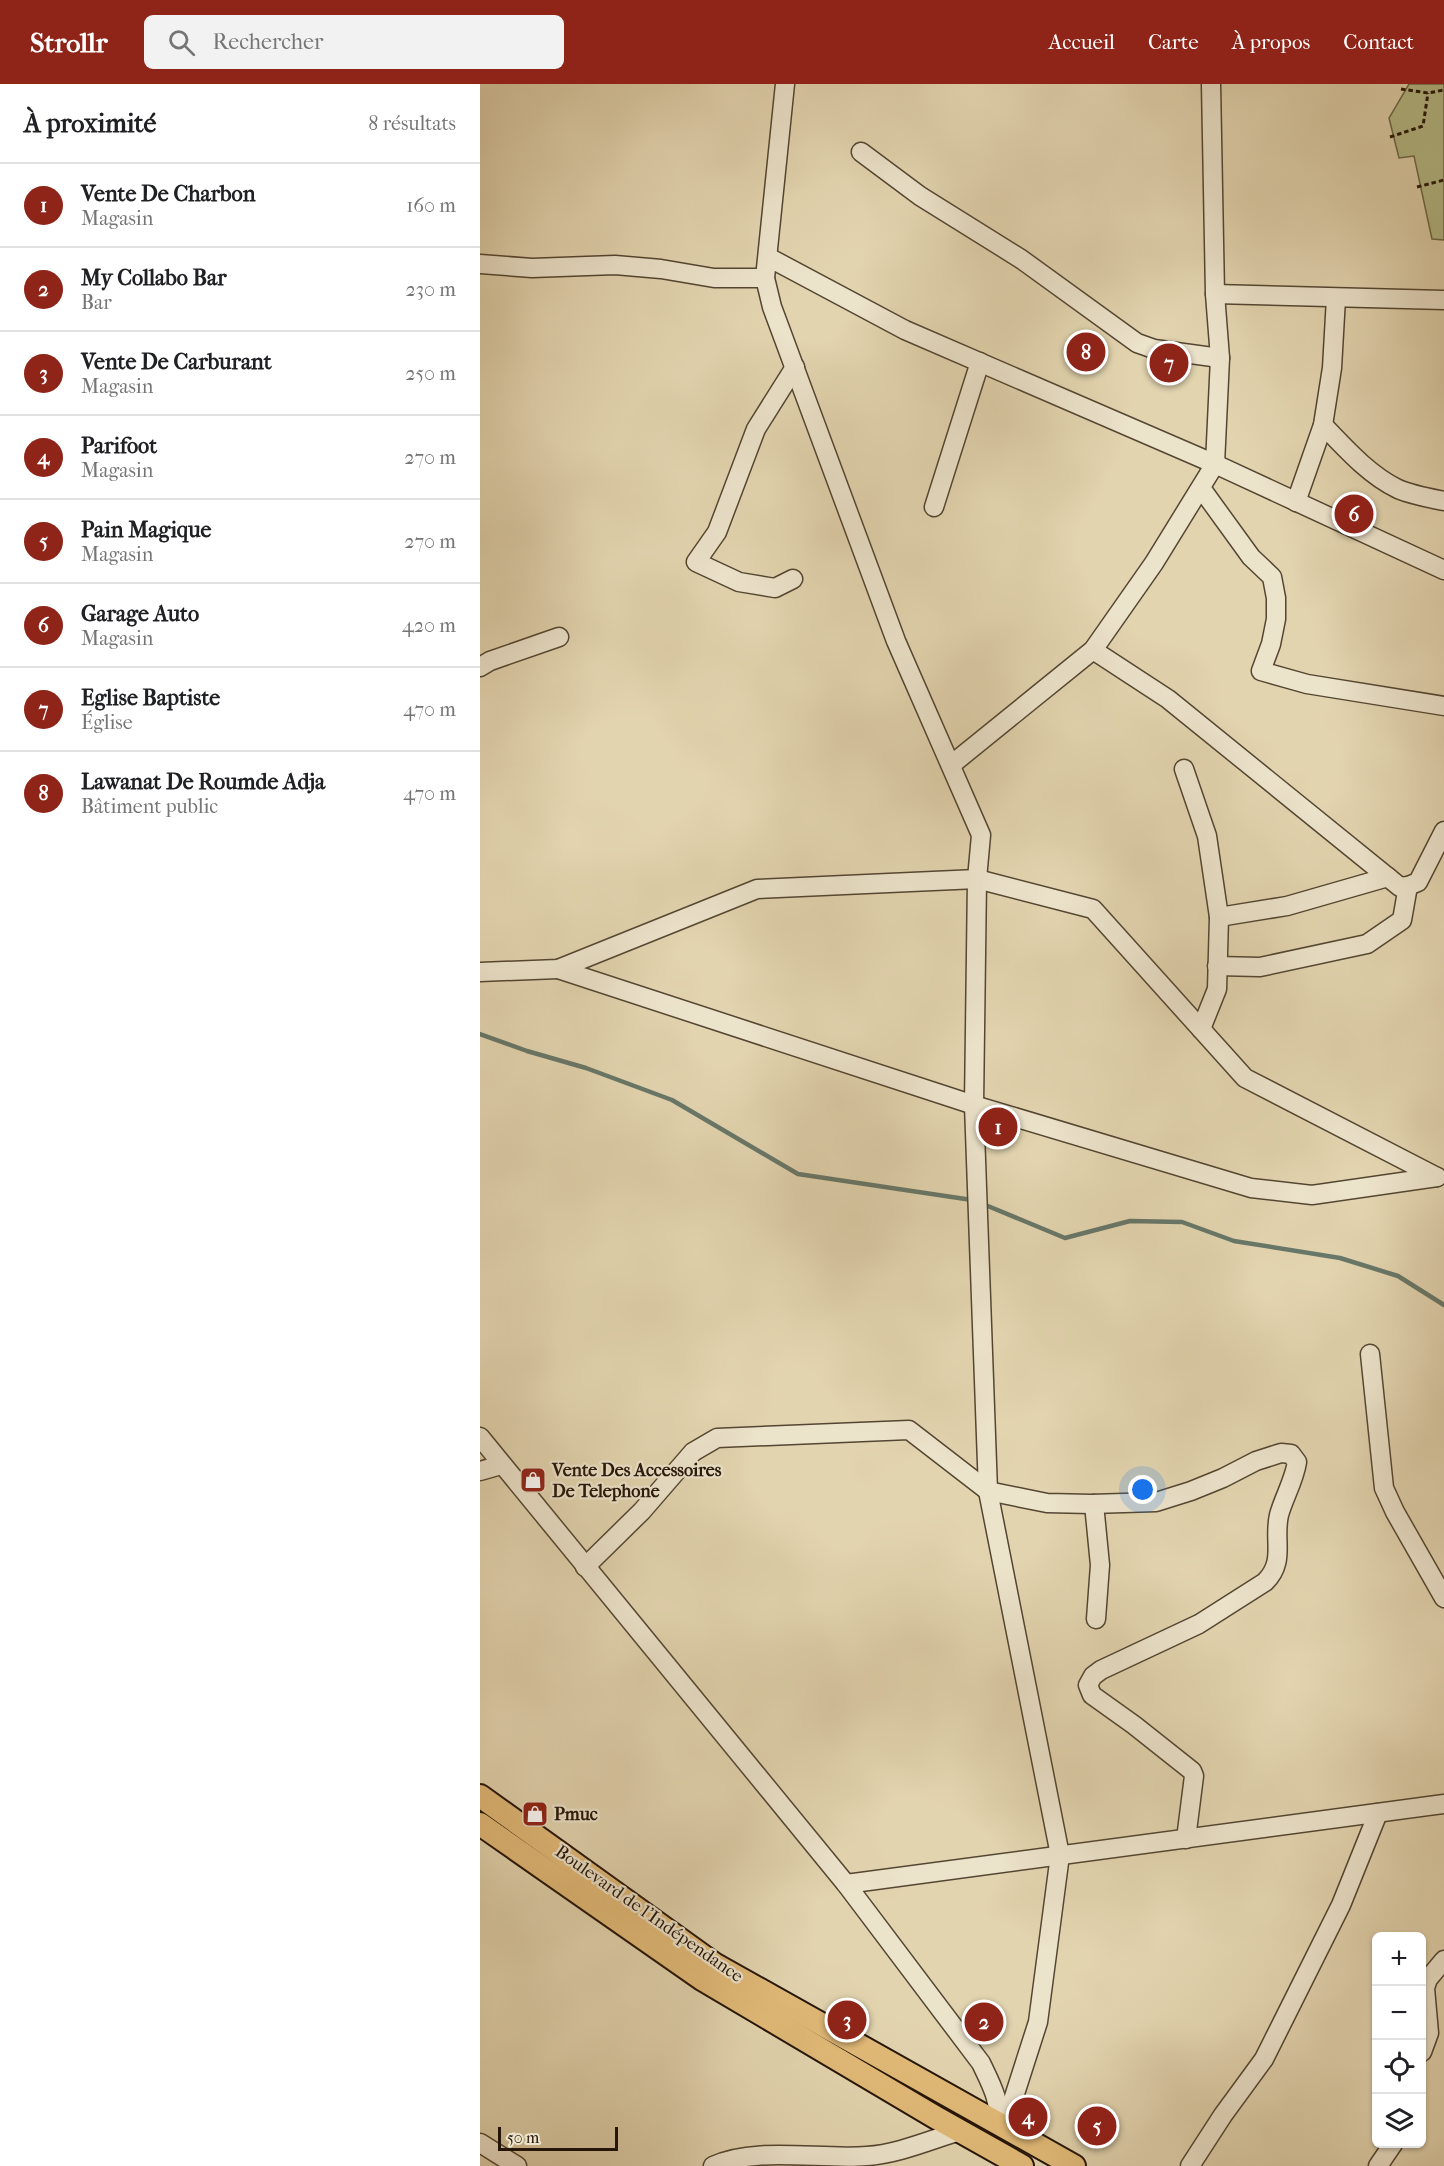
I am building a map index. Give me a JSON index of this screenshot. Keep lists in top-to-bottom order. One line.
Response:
{"streets":{"main road":["Boulevard de l'Indépendance"]},"places":{"shop":["Vente Des Accessoires De Telephone","Pmuc"]},"scale_bar":"50 m","page":{"header":"Strollr","search":"Rechercher","nav":["Accueil","Carte","À propos","Contact"],"heading":["À proximité","8 résultats"],"list":[{"mark":"1","name":"Vente De Charbon","note":"Magasin","value":"160 m"},{"mark":"2","name":"My Collabo Bar","note":"Bar","value":"230 m"},{"mark":"3","name":"Vente De Carburant","note":"Magasin","value":"250 m"},{"mark":"4","name":"Parifoot","note":"Magasin","value":"270 m"},{"mark":"5","name":"Pain Magique","note":"Magasin","value":"270 m"},{"mark":"6","name":"Garage Auto","note":"Magasin","value":"420 m"},{"mark":"7","name":"Eglise Baptiste","note":"Église","value":"470 m"},{"mark":"8","name":"Lawanat De Roumde Adja","note":"Bâtiment public","value":"470 m"}],"pins":["8","7","6","1","3","2","4","5"],"map_buttons":["+","−"],"scale":"50 m"}}
